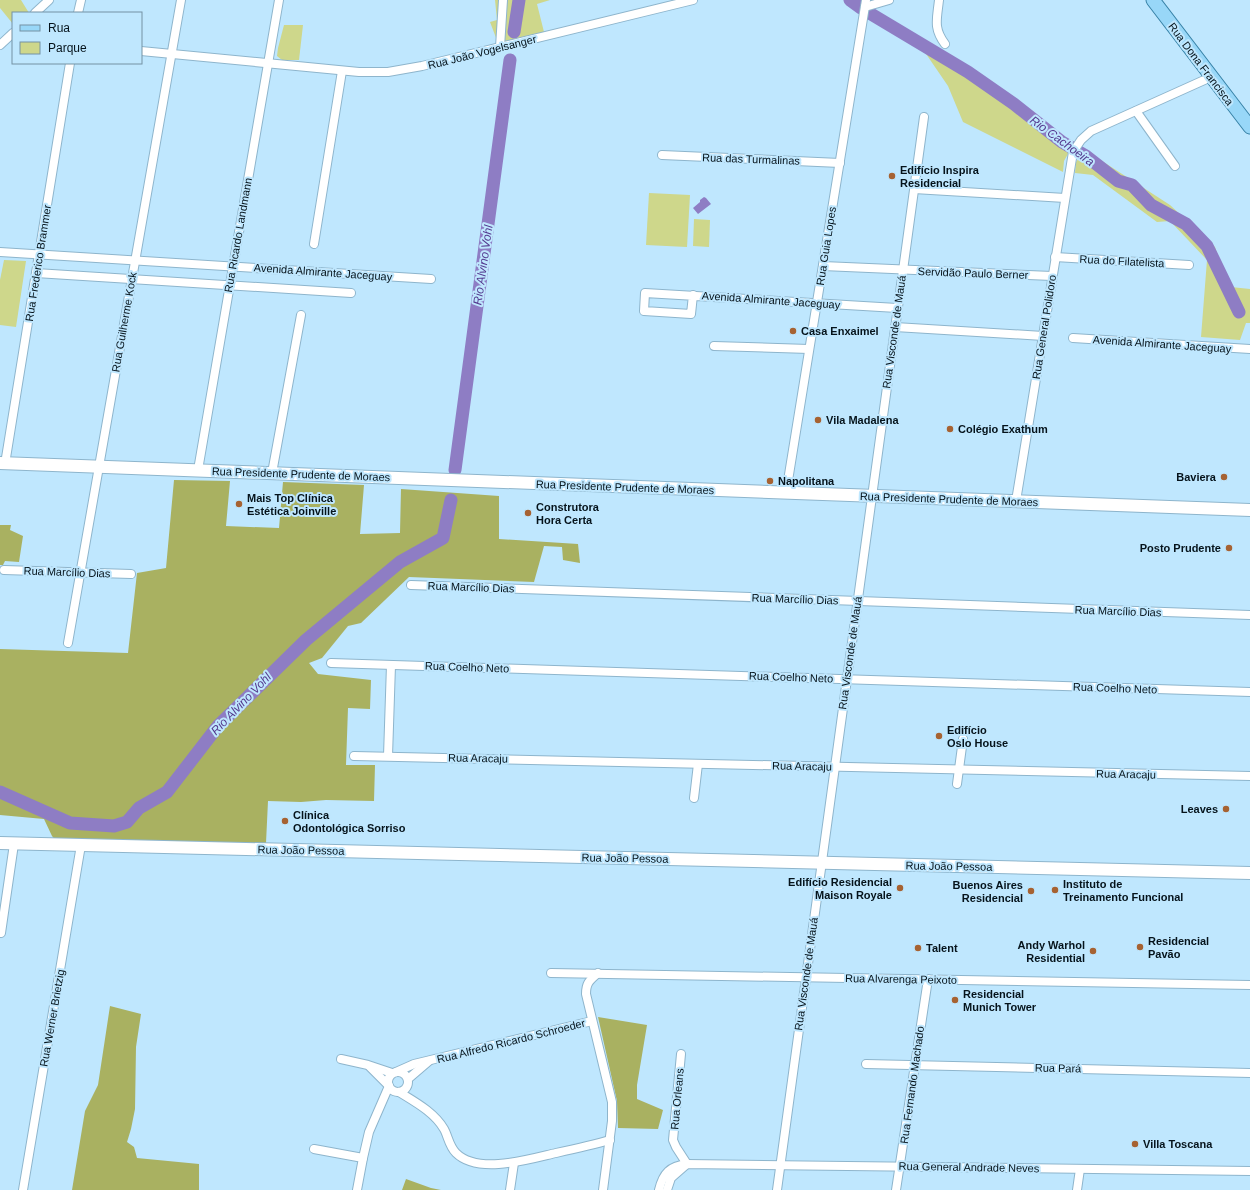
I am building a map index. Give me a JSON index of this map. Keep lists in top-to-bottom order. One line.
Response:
{"streets":{"main road":["Rua Dona Francisca"],"street":["Rua João Vogelsanger","Rua das Turmalinas","Rua Ricardo Landmann","Rua Guia Lopes","Rua do Filatelista","Rua Frederico Brammer","Avenida Almirante Jaceguay","Servidão Paulo Berner","Rua Guilherme Kock","Rua General Polidoro","Rua Visconde de Mauá","Rua Presidente Prudente de Moraes","Rua Marcílio Dias","Rua Coelho Neto","Rua Aracaju","Rua João Pessoa","Rua Alvarenga Peixoto","Rua Werner Brietzig","Rua Alfredo Ricardo Schroeder","Rua Pará","Rua Fernando Machado","Rua Orleans","Rua General Andrade Neves"]},"crossings":[["Rua João Vogelsanger","Rua Ricardo Landmann"],["Rua João Vogelsanger","Rua Guilherme Kock"],["Rua das Turmalinas","Rua Guia Lopes"],["Rua Ricardo Landmann","Avenida Almirante Jaceguay"],["Rua Ricardo Landmann","Rua Presidente Prudente de Moraes"],["Rua Guia Lopes","Avenida Almirante Jaceguay"],["Rua Guia Lopes","Servidão Paulo Berner"],["Rua Guia Lopes","Rua Presidente Prudente de Moraes"],["Rua do Filatelista","Rua General Polidoro"],["Rua Frederico Brammer","Avenida Almirante Jaceguay"],["Rua Frederico Brammer","Rua Presidente Prudente de Moraes"],["Avenida Almirante Jaceguay","Rua Guilherme Kock"],["Avenida Almirante Jaceguay","Rua Visconde de Mauá"],["Servidão Paulo Berner","Rua General Polidoro"],["Servidão Paulo Berner","Rua Visconde de Mauá"],["Rua Guilherme Kock","Rua Presidente Prudente de Moraes"],["Rua Guilherme Kock","Rua Marcílio Dias"],["Rua General Polidoro","Rua Presidente Prudente de Moraes"],["Rua Visconde de Mauá","Rua Presidente Prudente de Moraes"],["Rua Visconde de Mauá","Rua Marcílio Dias"],["Rua Visconde de Mauá","Rua Coelho Neto"],["Rua Visconde de Mauá","Rua Aracaju"],["Rua Visconde de Mauá","Rua João Pessoa"],["Rua Visconde de Mauá","Rua Alvarenga Peixoto"],["Rua Visconde de Mauá","Rua General Andrade Neves"],["Rua João Pessoa","Rua Werner Brietzig"],["Rua Alvarenga Peixoto","Rua Fernando Machado"],["Rua Pará","Rua Fernando Machado"],["Rua Fernando Machado","Rua General Andrade Neves"],["Rua Orleans","Rua General Andrade Neves"]],"water":["Rio Cachoeira","Rio Alvino Vohl"],"places":["Edifício Inspira Residencial","Casa Enxaimel","Vila Madalena","Colégio Exathum","Baviera","Napolitana","Mais Top Clínica Estética Joinville","Construtora Hora Certa","Posto Prudente","Edifício Oslo House","Leaves","Clínica Odontológica Sorriso","Edifício Residencial Maison Royale","Instituto de Treinamento Funcional","Buenos Aires Residencial","Residencial Pavão","Talent","Andy Warhol Residential","Residencial Munich Tower","Villa Toscana"],"legend":["Rua","Parque"]}
